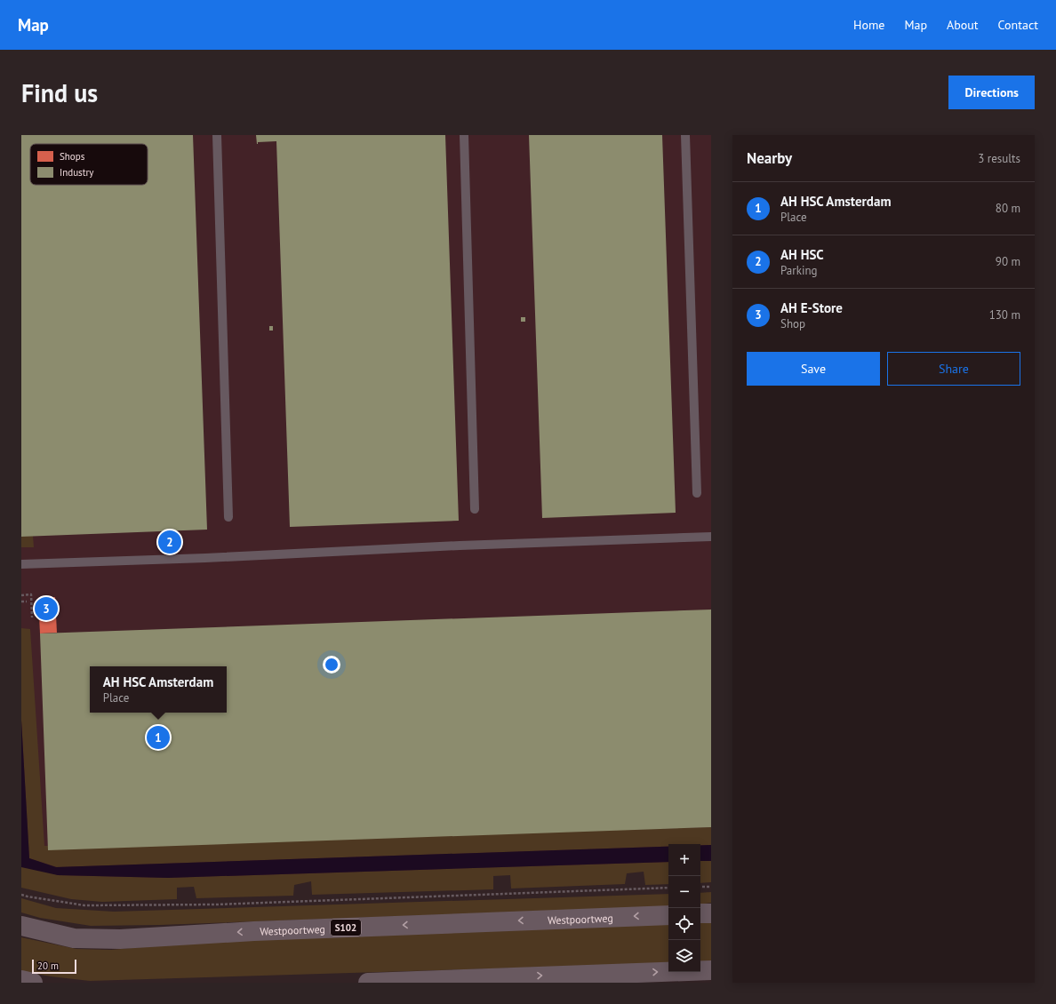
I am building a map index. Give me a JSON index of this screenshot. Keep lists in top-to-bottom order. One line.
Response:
{"streets":{"main road":["Westpoortweg","S102"]},"legend":["Shops","Industry"],"scale_bar":"20 m","page":{"header":"Map","nav":["Home","Map","About","Contact"],"buttons":["Directions",["Save","Share"]],"title":"Find us","heading":["Nearby","3 results"],"list":[{"mark":"1","name":"AH HSC Amsterdam","note":"Place","value":"80 m"},{"mark":"2","name":"AH HSC","note":"Parking","value":"90 m"},{"mark":"3","name":"AH E-Store","note":"Shop","value":"130 m"}],"pins":["2","3","1"],"popup":["AH HSC Amsterdam","Place"],"map_buttons":["+","−"],"scale":"20 m"}}
